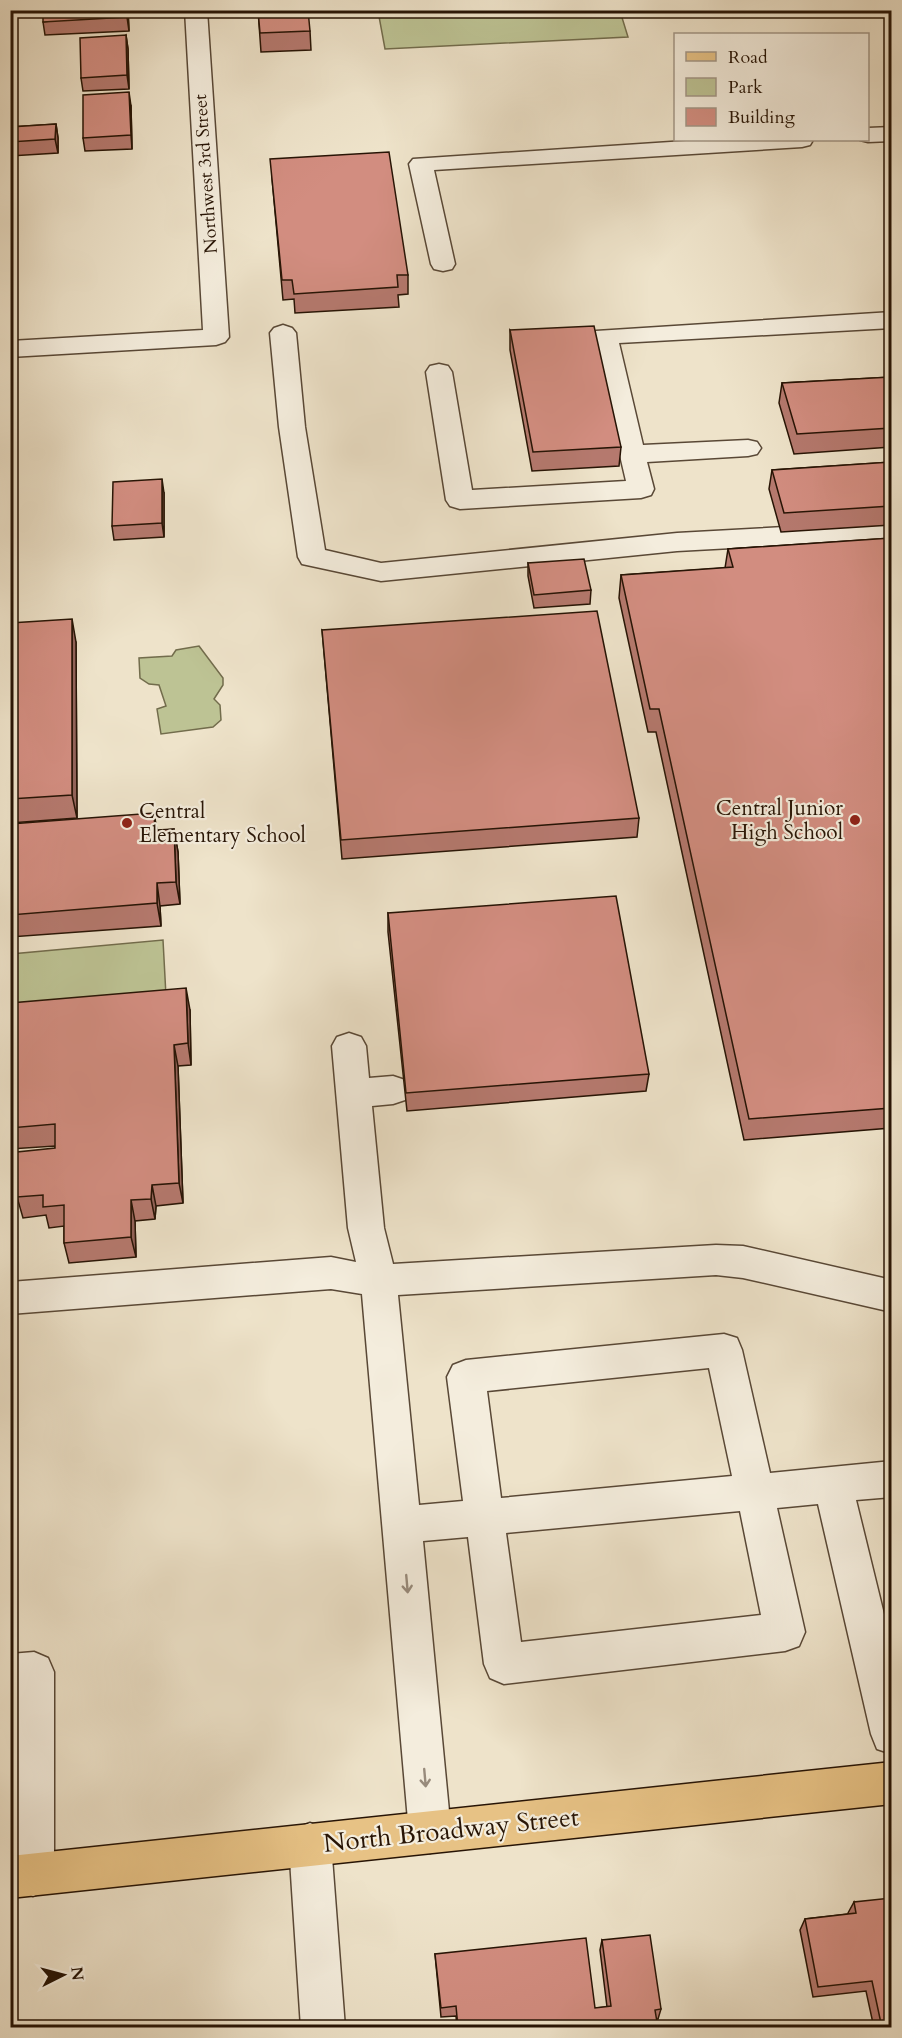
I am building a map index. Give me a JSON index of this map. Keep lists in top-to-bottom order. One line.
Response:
{"streets":{"main road":["North Broadway Street"],"street":["Northwest 3rd Street"]},"places":["Central Junior High School","Central Elementary School"],"legend":["Road","Park","Building"],"north":"right"}
